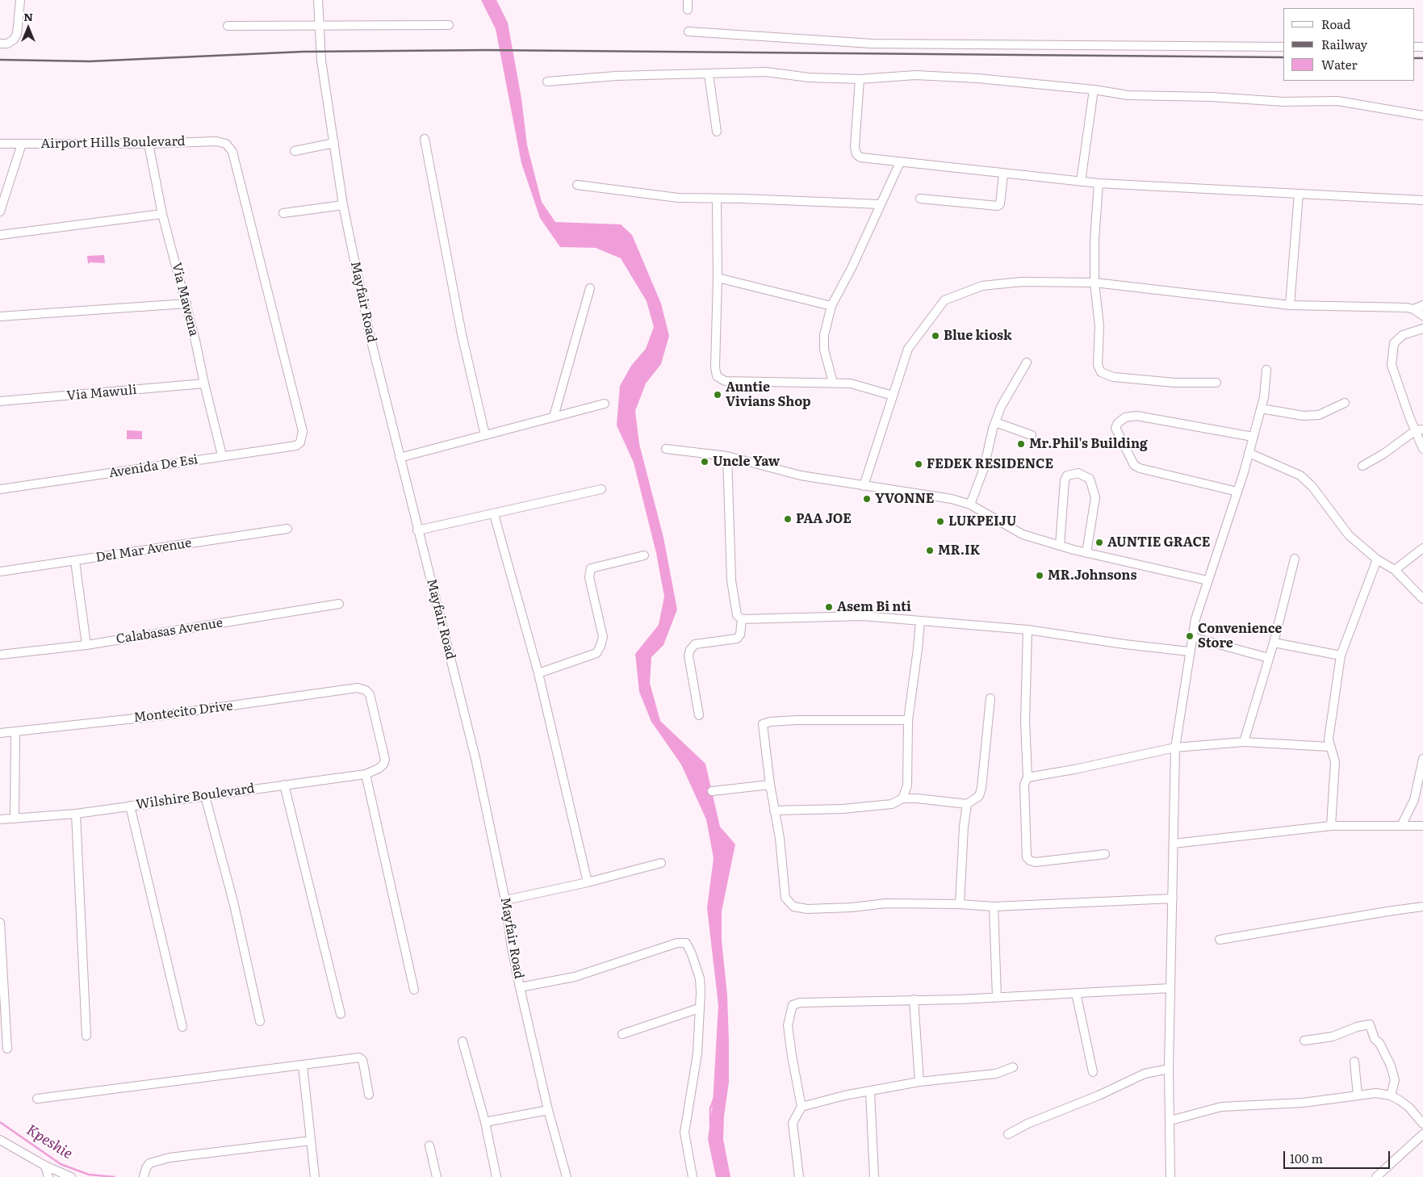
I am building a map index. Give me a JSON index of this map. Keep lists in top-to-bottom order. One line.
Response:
{"streets":{"street":["Airport Hills Boulevard","Via Mawena","Mayfair Road","Via Mawuli","Avenida De Esi","Del Mar Avenue","Calabasas Avenue","Montecito Drive","Wilshire Boulevard"]},"crossings":[["Airport Hills Boulevard","Via Mawena"],["Airport Hills Boulevard","Avenida De Esi"],["Via Mawena","Via Mawuli"],["Via Mawena","Avenida De Esi"],["Montecito Drive","Wilshire Boulevard"]],"water":["Kpeshie"],"places":["Blue kiosk","Auntie Vivians Shop","Mr.Phil's Building","Uncle Yaw","FEDEK RESIDENCE","YVONNE","PAA JOE","LUKPEIJU","AUNTIE GRACE","MR.IK","MR.Johnsons","Asem Bi nti","Convenience Store"],"legend":["Road","Railway","Water"],"scale_bar":"100 m","north":"top"}
